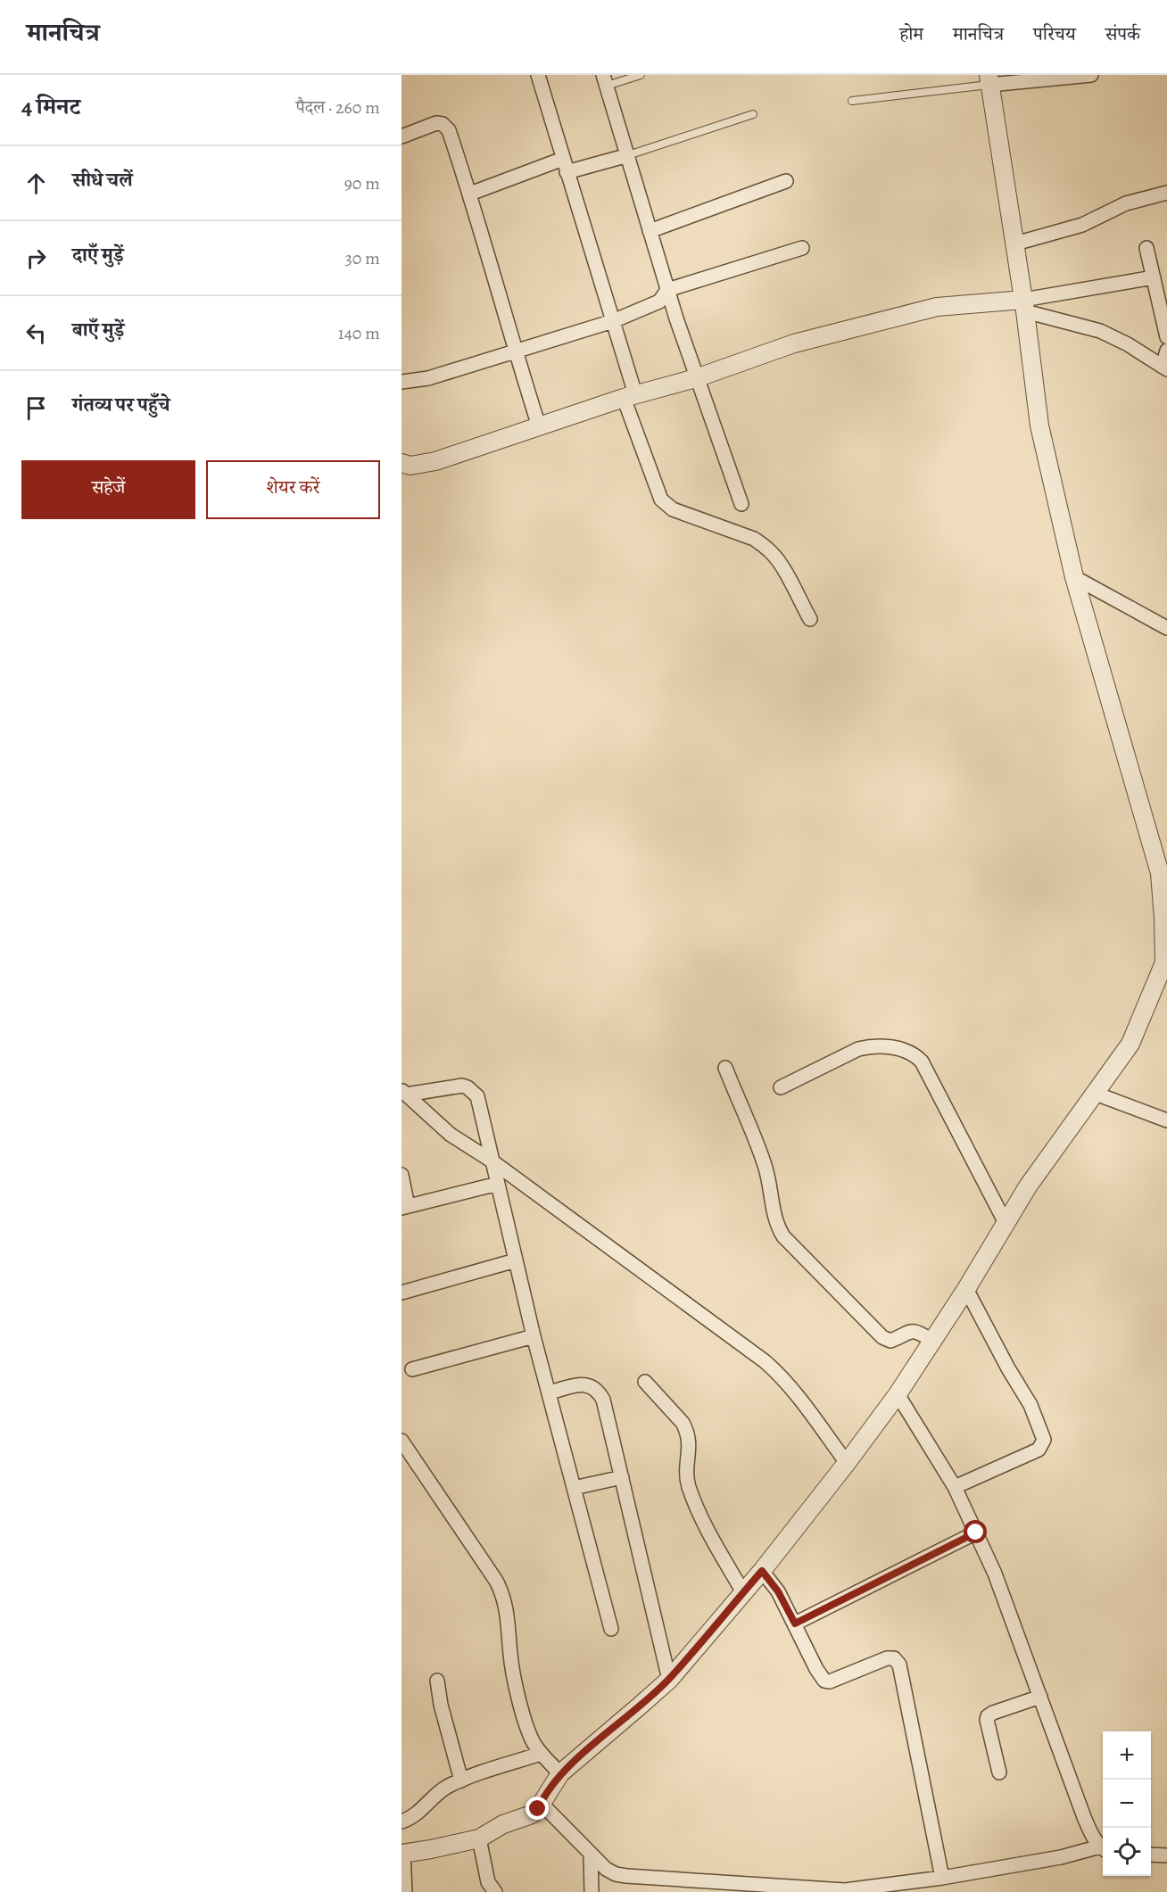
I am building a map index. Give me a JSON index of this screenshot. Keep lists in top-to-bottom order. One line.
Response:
{"page":{"header":"मानचित्र","nav":["होम","मानचित्र","परिचय","संपर्क"],"heading":["4 मिनट","पैदल · 260 m"],"list":[["सीधे चलें","90 m"],["दाएँ मुड़ें","30 m"],["बाएँ मुड़ें","140 m"],"गंतव्य पर पहुँचे"],"buttons":["सहेजें","शेयर करें"],"map_buttons":["+","−"]}}
